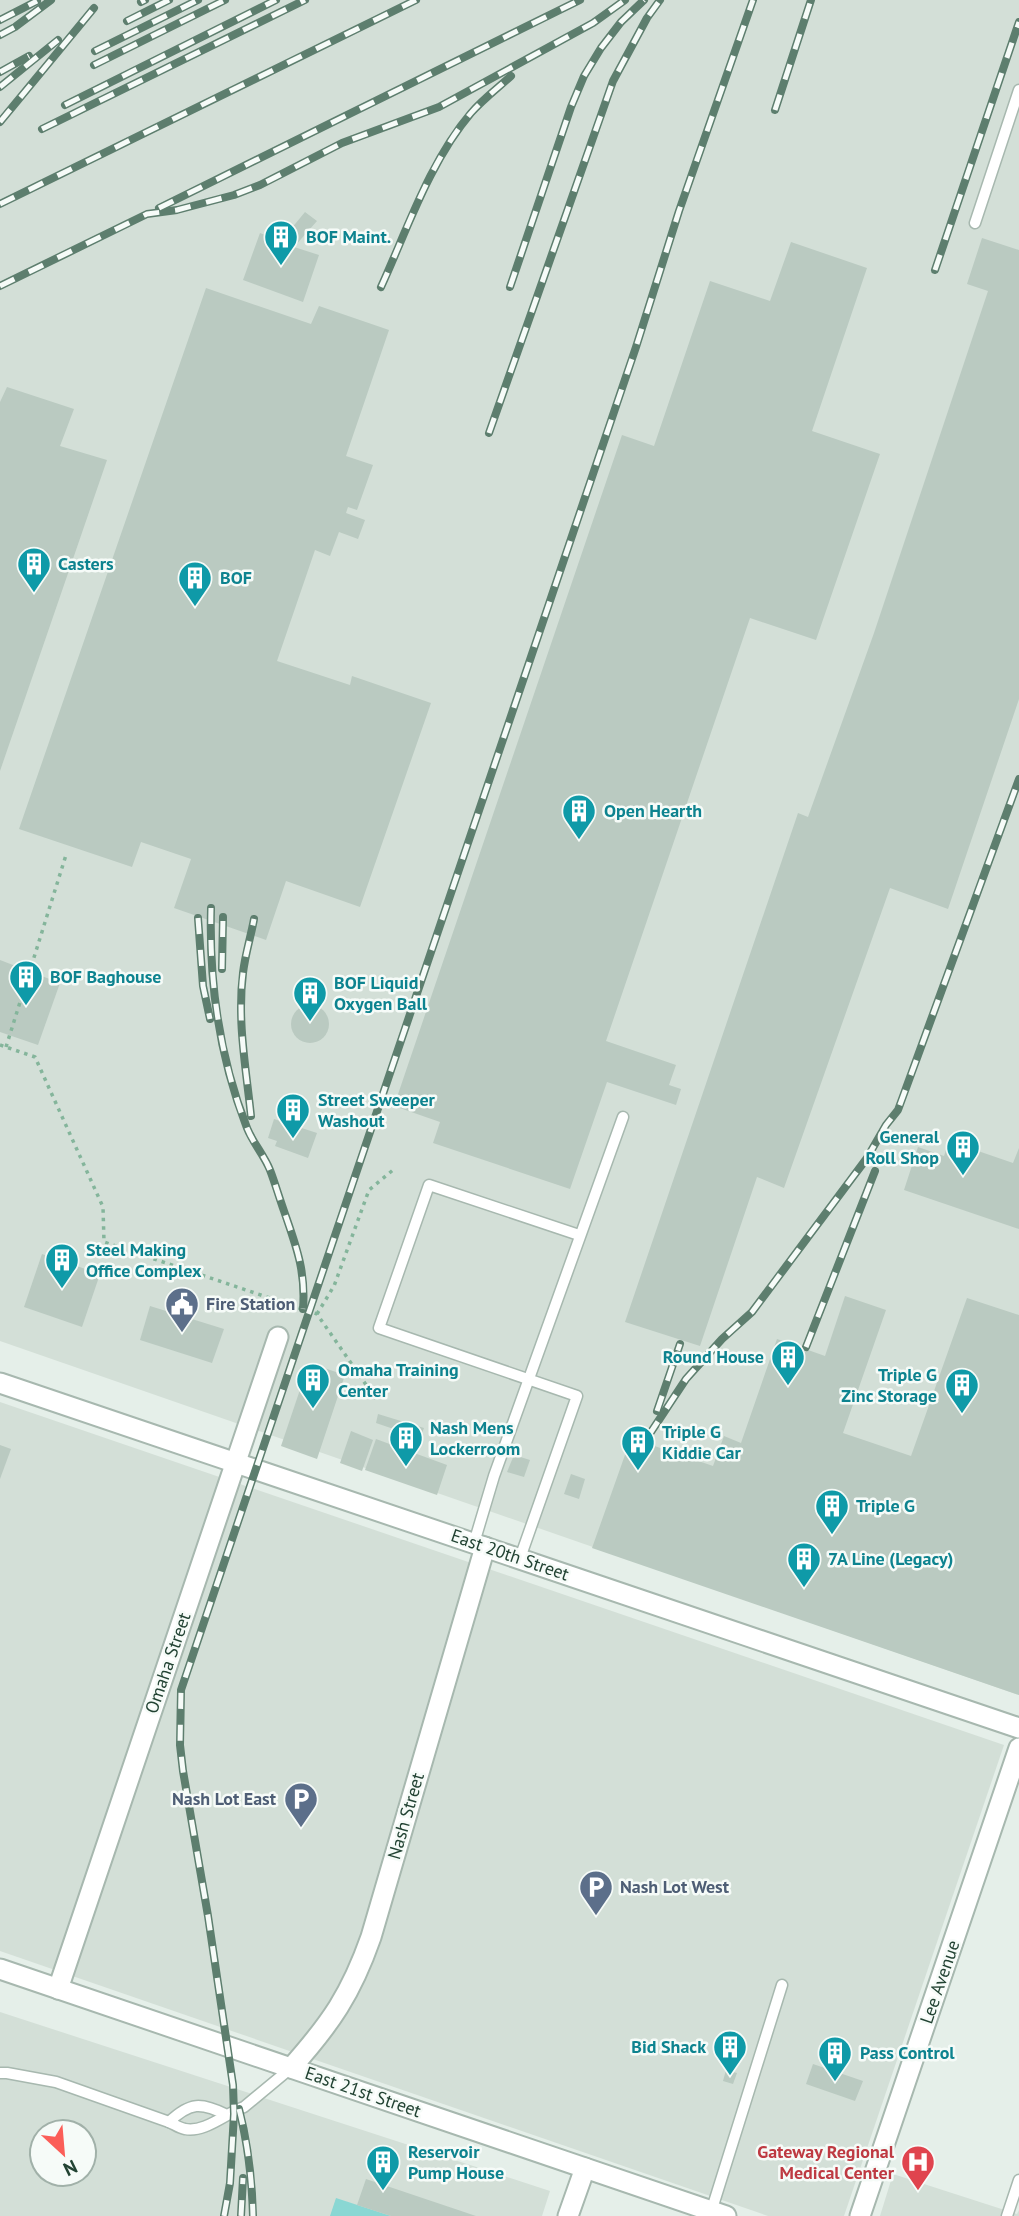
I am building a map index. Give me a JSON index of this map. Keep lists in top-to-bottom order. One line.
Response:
{"streets":{"street":["East 20th Street","Omaha Street","Nash Street","Lee Avenue","East 21st Street"]},"crossings":[["East 20th Street","Omaha Street"],["East 20th Street","Nash Street"],["Omaha Street","East 21st Street"],["Nash Street","East 21st Street"]],"places":{"building":["BOF Maint.","Casters","BOF","Open Hearth","BOF Baghouse","BOF Liquid Oxygen Ball","Street Sweeper Washout","General Roll Shop","Steel Making Office Complex","Round House","Omaha Training Center","Triple G Zinc Storage","Nash Mens Lockerroom","Triple G Kiddie Car","Triple G","7A Line (Legacy)","Bid Shack","Pass Control","Reservoir Pump House"],"public building":["Fire Station"],"parking":["Nash Lot East","Nash Lot West"],"hospital":["Gateway Regional Medical Center"]},"north":"bottom right"}
